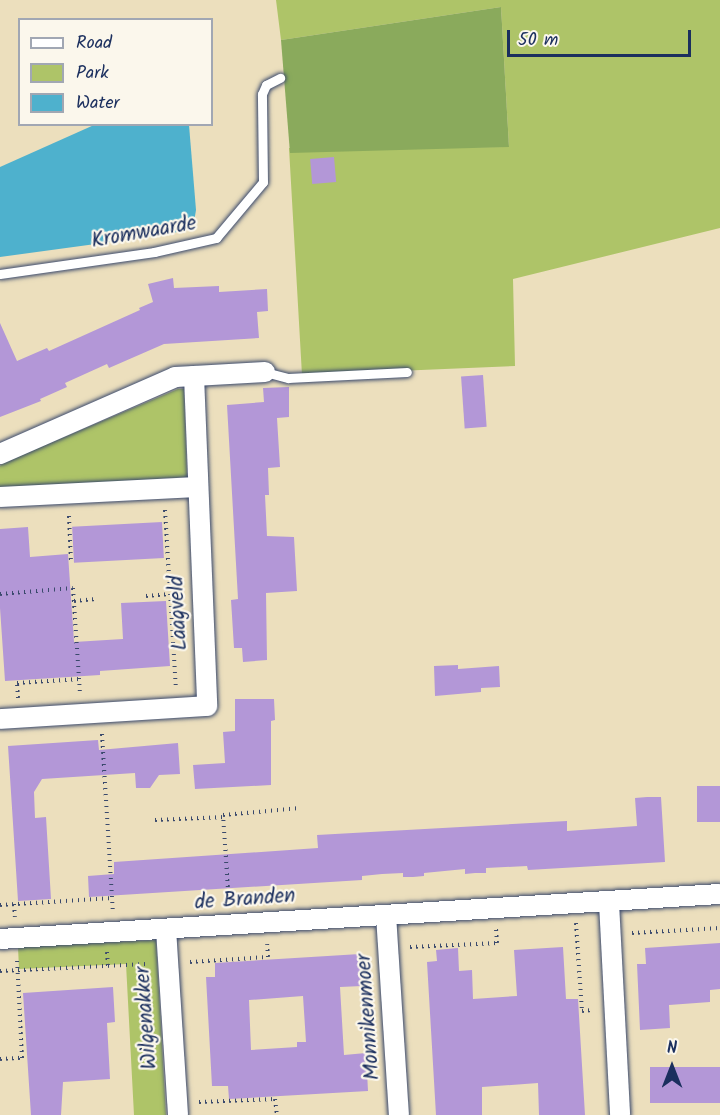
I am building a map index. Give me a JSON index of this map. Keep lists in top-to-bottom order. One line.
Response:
{"streets":{"street":["Laagveld","de Branden","Monnikenmoer","Wilgenakker"],"lane":["Kromwaarde"]},"crossings":[["de Branden","Monnikenmoer"],["de Branden","Wilgenakker"]],"legend":["Road","Park","Water"],"scale_bar":"50 m","north":"top"}
